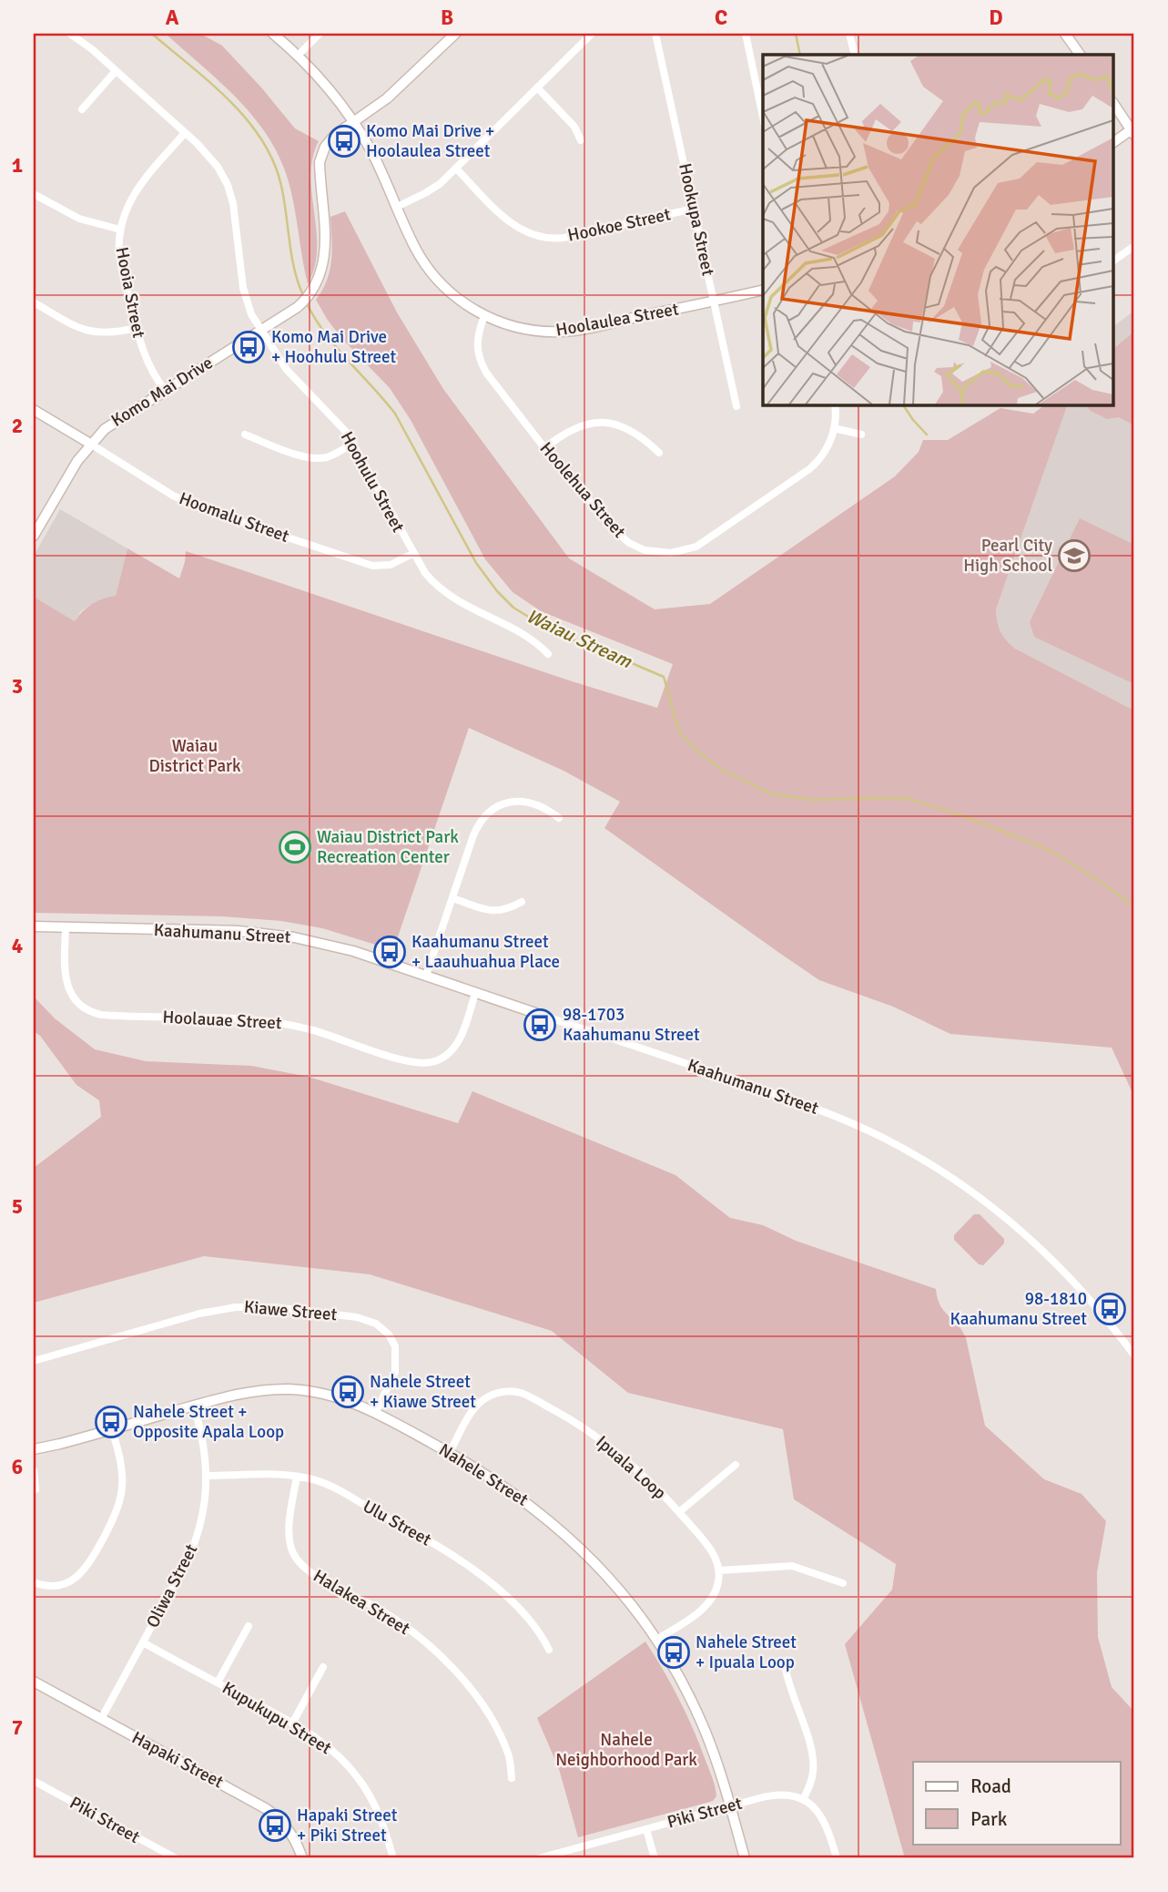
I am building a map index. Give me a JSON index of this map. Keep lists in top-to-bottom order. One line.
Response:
{"streets":{"street":["Hookupa Street","Hookoe Street","Hooia Street","Hoolaulea Street","Komo Mai Drive","Hoohulu Street","Hoolehua Street","Hoomalu Street","Kaahumanu Street","Hoolauae Street","Kiawe Street","Ipuala Loop","Nahele Street","Ulu Street","Oliwa Street","Halakea Street","Kupukupu Street","Hapaki Street","Piki Street"]},"crossings":[["Hookupa Street","Hookoe Street"],["Hookupa Street","Hoolaulea Street"],["Hooia Street","Komo Mai Drive"],["Hooia Street","Hoohulu Street"],["Hoolaulea Street","Komo Mai Drive"],["Hoolaulea Street","Hoolehua Street"],["Komo Mai Drive","Hoohulu Street"],["Komo Mai Drive","Hoomalu Street"],["Hoohulu Street","Hoomalu Street"],["Kaahumanu Street","Hoolauae Street"],["Kiawe Street","Nahele Street"],["Ipuala Loop","Nahele Street"],["Nahele Street","Oliwa Street"],["Nahele Street","Piki Street"],["Ulu Street","Oliwa Street"],["Ulu Street","Halakea Street"],["Oliwa Street","Kupukupu Street"],["Oliwa Street","Hapaki Street"]],"water":["Waiau Stream"],"parks":["Waiau District Park","Nahele Neighborhood Park"],"places":{"bus stop":["Komo Mai Drive + Hoolaulea Street","Komo Mai Drive + Hoohulu Street","Kaahumanu Street + Laauhuahua Place","98-1703 Kaahumanu Street","98-1810 Kaahumanu Street","Nahele Street + Kiawe Street","Nahele Street + Opposite Apala Loop","Nahele Street + Ipuala Loop","Hapaki Street + Piki Street"],"school or university":["Pearl City High School"],"sports":["Waiau District Park Recreation Center"]},"legend":["Road","Park"],"grid":{"columns":["A","B","C","D"],"rows":["1","2","3","4","5","6","7"]}}
